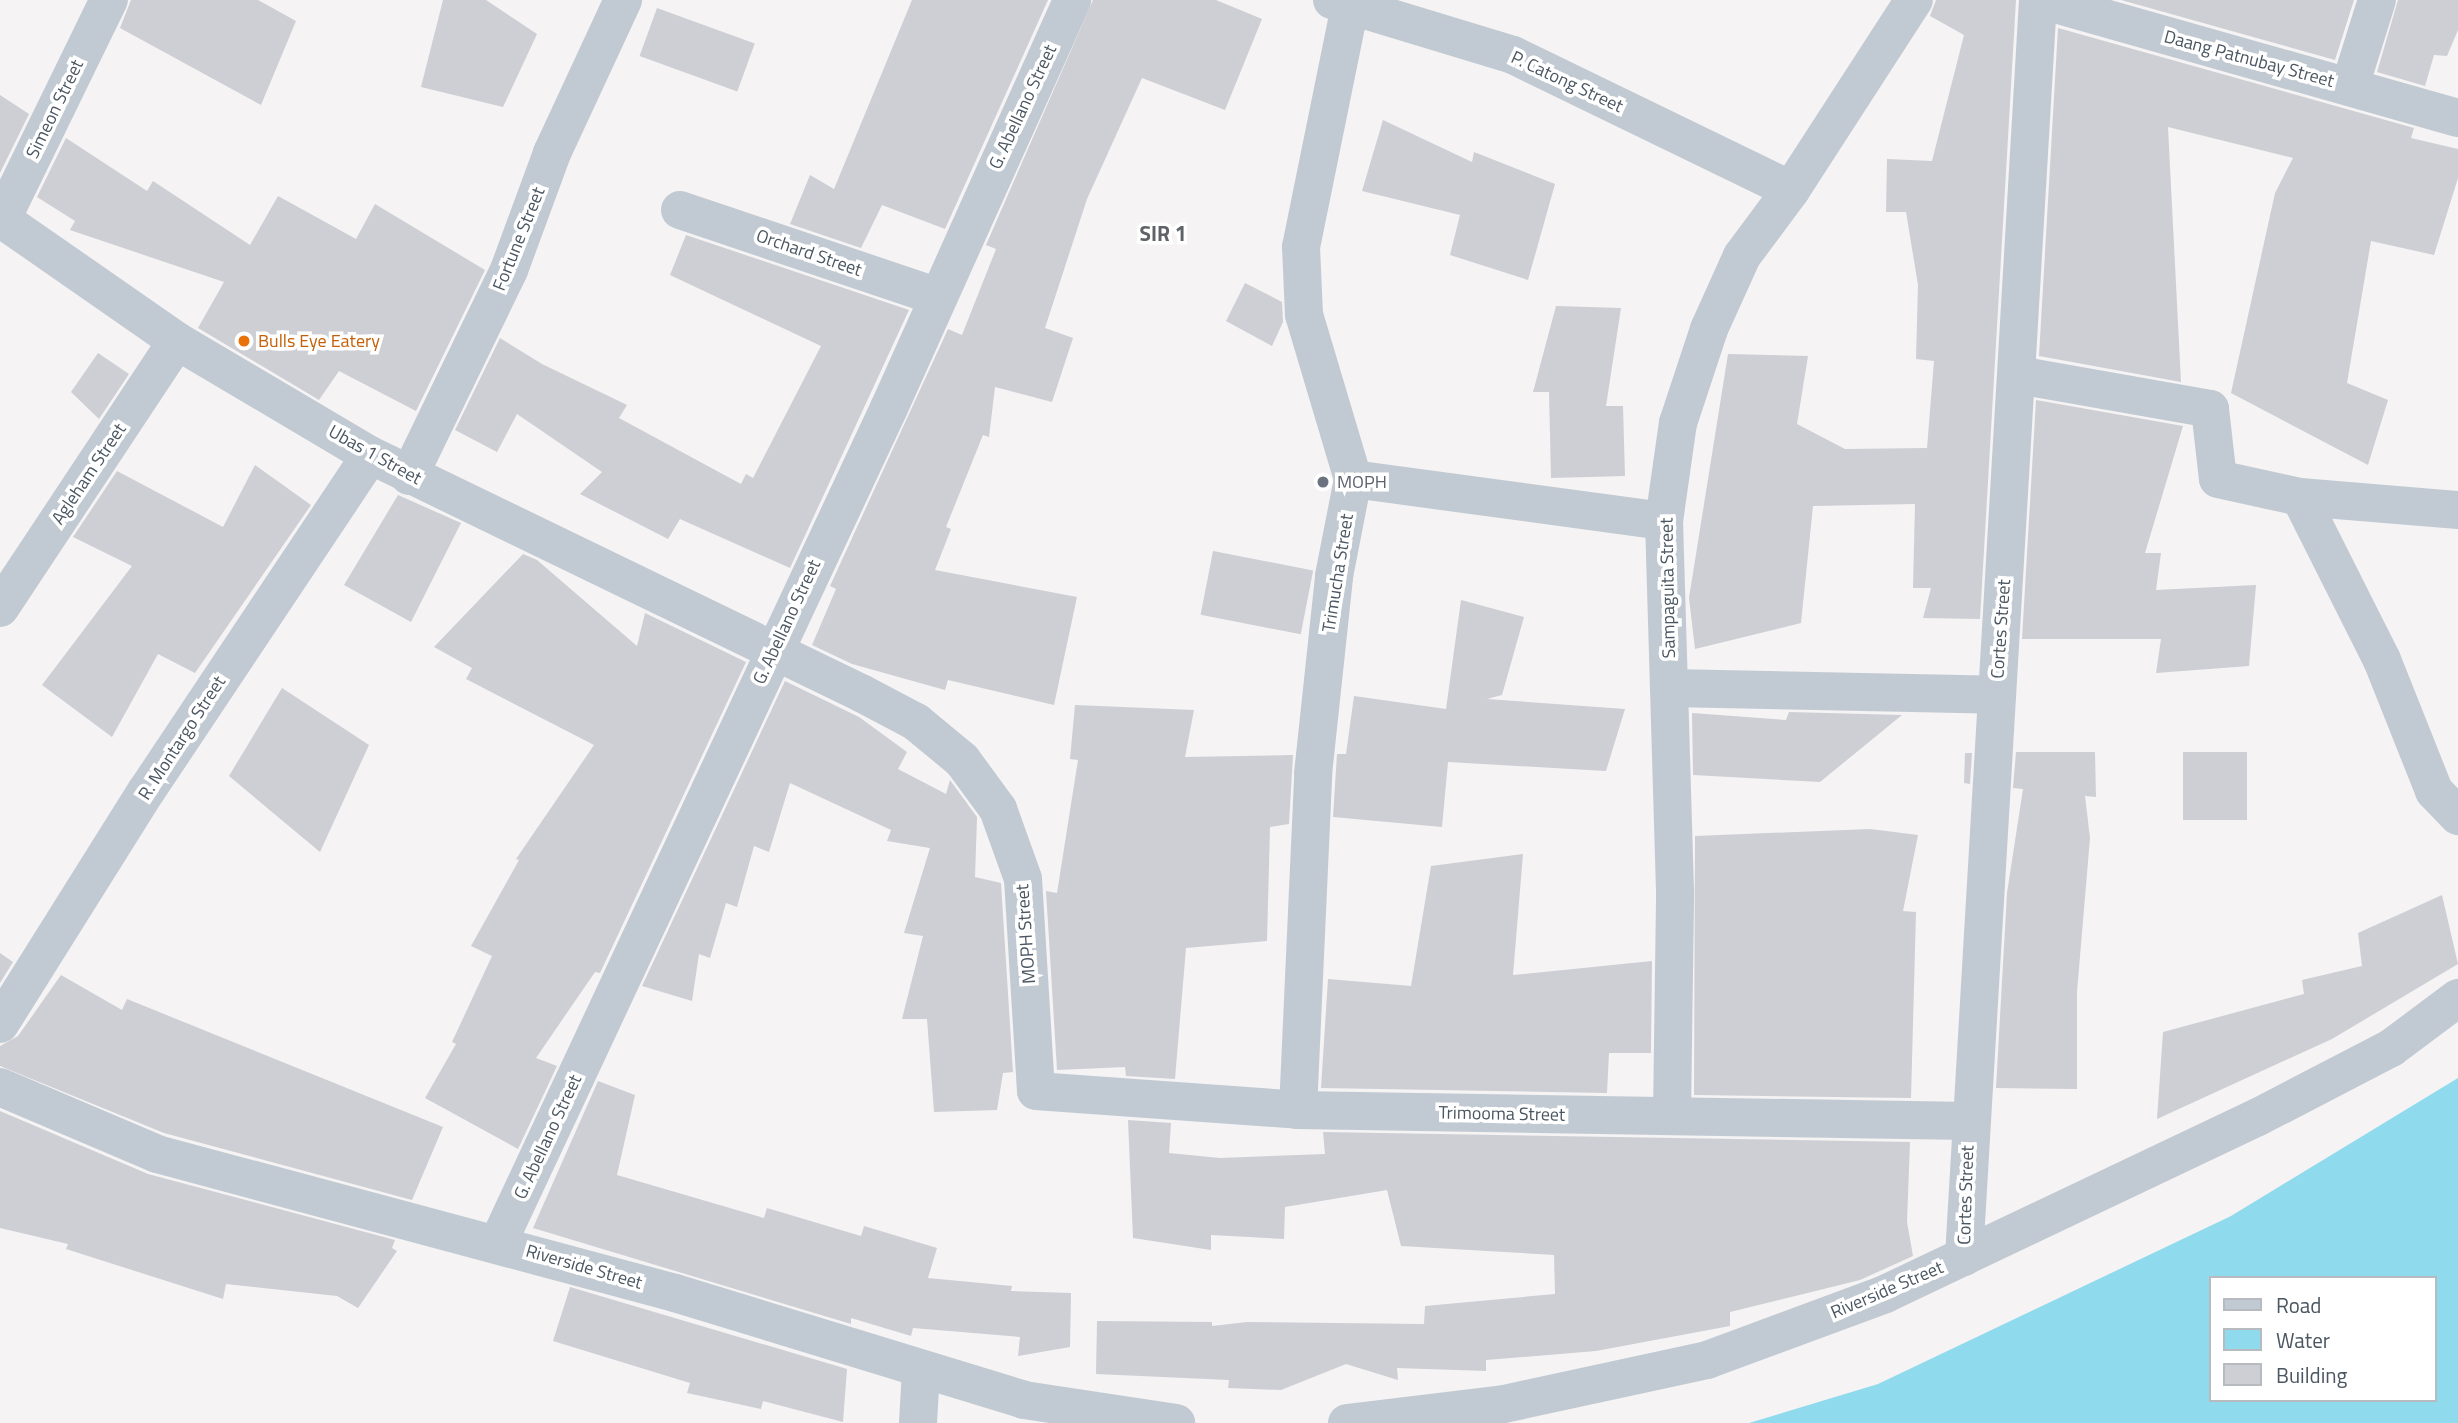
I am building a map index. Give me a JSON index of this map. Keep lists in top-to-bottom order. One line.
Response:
{"streets":{"street":["Daang Patnubay Street","P. Catong Street","G. Abellano Street","Simeon Street","Fortune Street","Orchard Street","Ubas 1 Street","Agleham Street","Trimucha Street","Sampaguita Street","Cortes Street","R. Montargo Street","MOPH Street","Trimooma Street","Riverside Street"]},"crossings":[["Daang Patnubay Street","Cortes Street"],["P. Catong Street","Trimucha Street"],["P. Catong Street","Sampaguita Street"],["G. Abellano Street","Orchard Street"],["G. Abellano Street","Ubas 1 Street"],["G. Abellano Street","MOPH Street"],["G. Abellano Street","Riverside Street"],["Simeon Street","Ubas 1 Street"],["Fortune Street","Ubas 1 Street"],["Ubas 1 Street","Agleham Street"],["Ubas 1 Street","R. Montargo Street"],["Ubas 1 Street","MOPH Street"],["Trimucha Street","Trimooma Street"],["Sampaguita Street","Trimooma Street"],["Cortes Street","Trimooma Street"],["Cortes Street","Riverside Street"],["MOPH Street","Trimooma Street"]],"districts":["SIR 1"],"places":["Bulls Eye Eatery","MOPH"],"legend":["Road","Water","Building"]}
